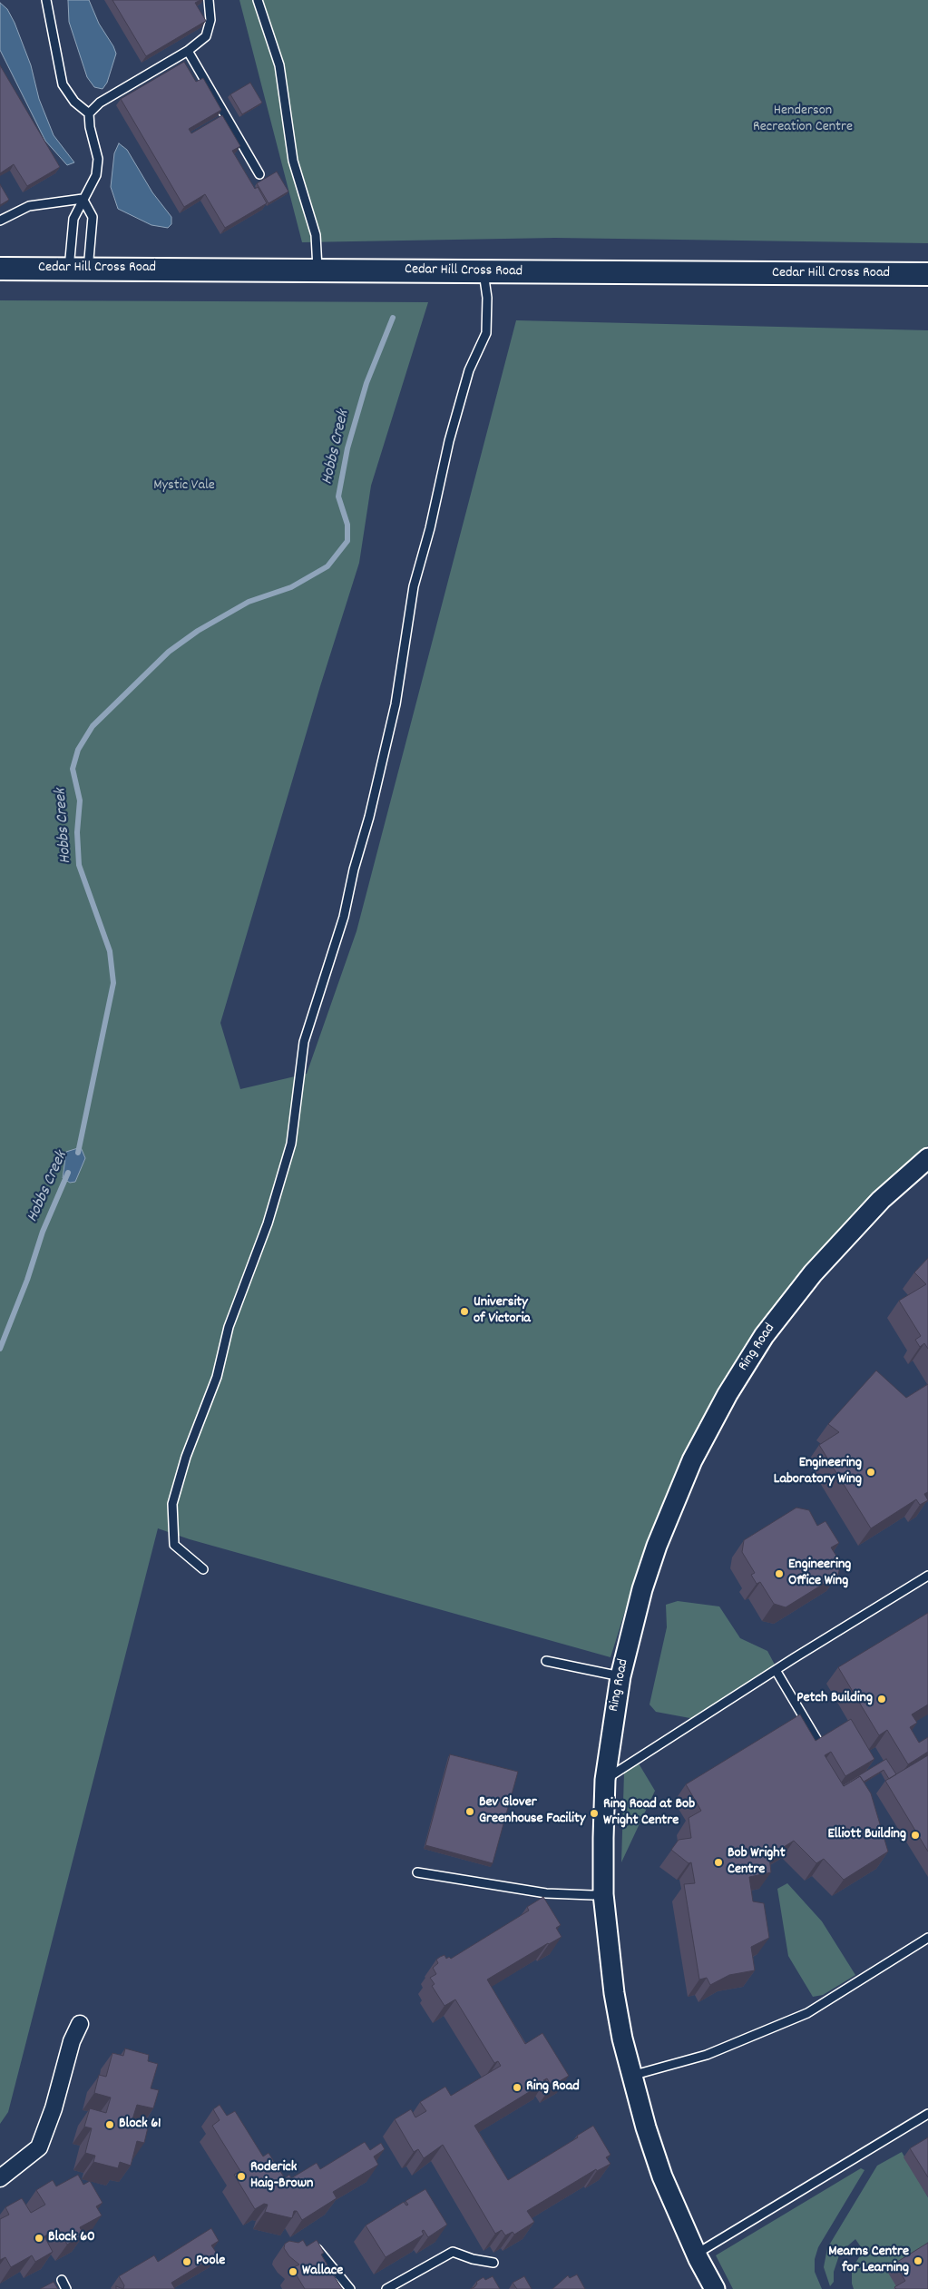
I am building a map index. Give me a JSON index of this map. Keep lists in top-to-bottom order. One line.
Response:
{"streets":{"main road":["Cedar Hill Cross Road"],"street":["Ring Road"]},"water":["Hobbs Creek"],"parks":["Henderson Recreation Centre","Mystic Vale"],"places":["University of Victoria","Engineering Laboratory Wing","Engineering Office Wing","Petch Building","Bev Glover Greenhouse Facility","Ring Road at Bob Wright Centre","Elliott Building","Bob Wright Centre","Ring Road","Block 61","Roderick Haig-Brown","Block 60","Mearns Centre for Learning","Poole","Wallace"]}
